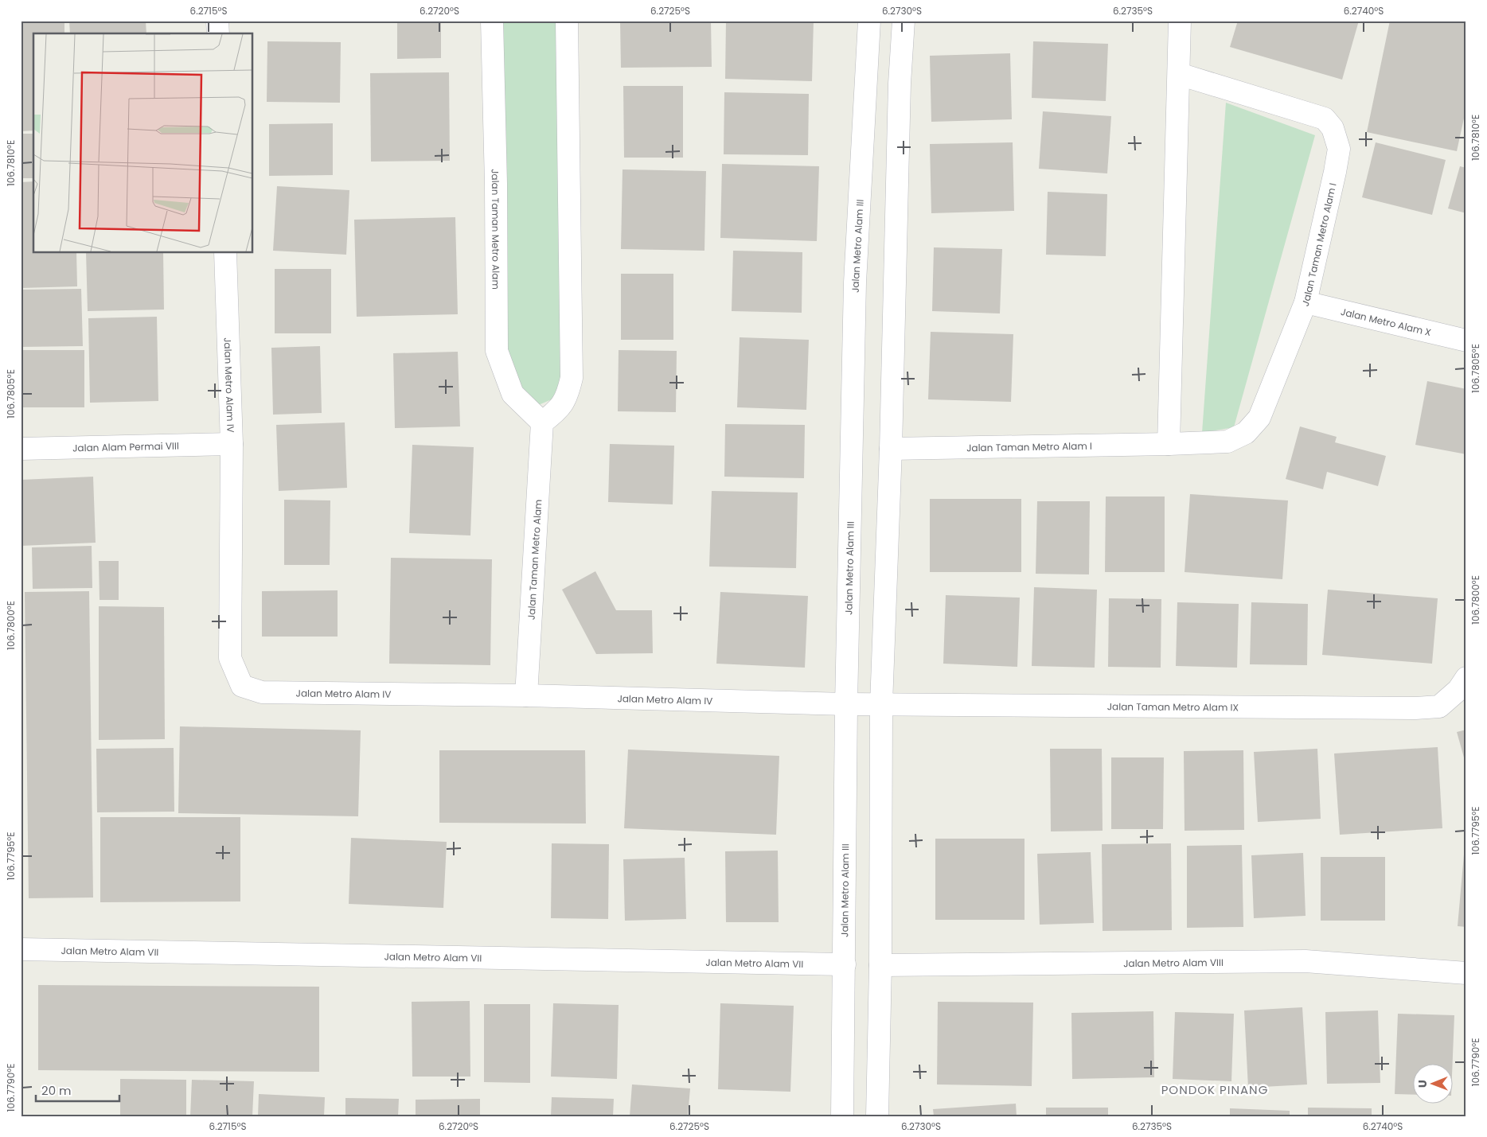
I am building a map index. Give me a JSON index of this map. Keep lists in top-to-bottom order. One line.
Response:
{"streets":{"street":["Jalan Taman Metro Alam","Jalan Taman Metro Alam I","Jalan Metro Alam III","Jalan Metro Alam X","Jalan Metro Alam IV","Jalan Alam Permai VIII","Jalan Taman Metro Alam IX","Jalan Metro Alam VII","Jalan Metro Alam VIII"]},"crossings":[["Jalan Taman Metro Alam","Jalan Metro Alam IV"],["Jalan Taman Metro Alam I","Jalan Metro Alam X"],["Jalan Metro Alam III","Jalan Metro Alam IV"],["Jalan Metro Alam III","Jalan Metro Alam VII"],["Jalan Metro Alam IV","Jalan Alam Permai VIII"],["Jalan Metro Alam IV","Jalan Taman Metro Alam IX"]],"districts":["PONDOK PINANG"],"scale_bar":"20 m","north":"left","coordinates":["6.2715°S","6.2720°S","6.2725°S","6.2730°S","6.2735°S","6.2740°S","106.7810°E","106.7805°E","106.7800°E","106.7795°E","106.7790°E"]}
